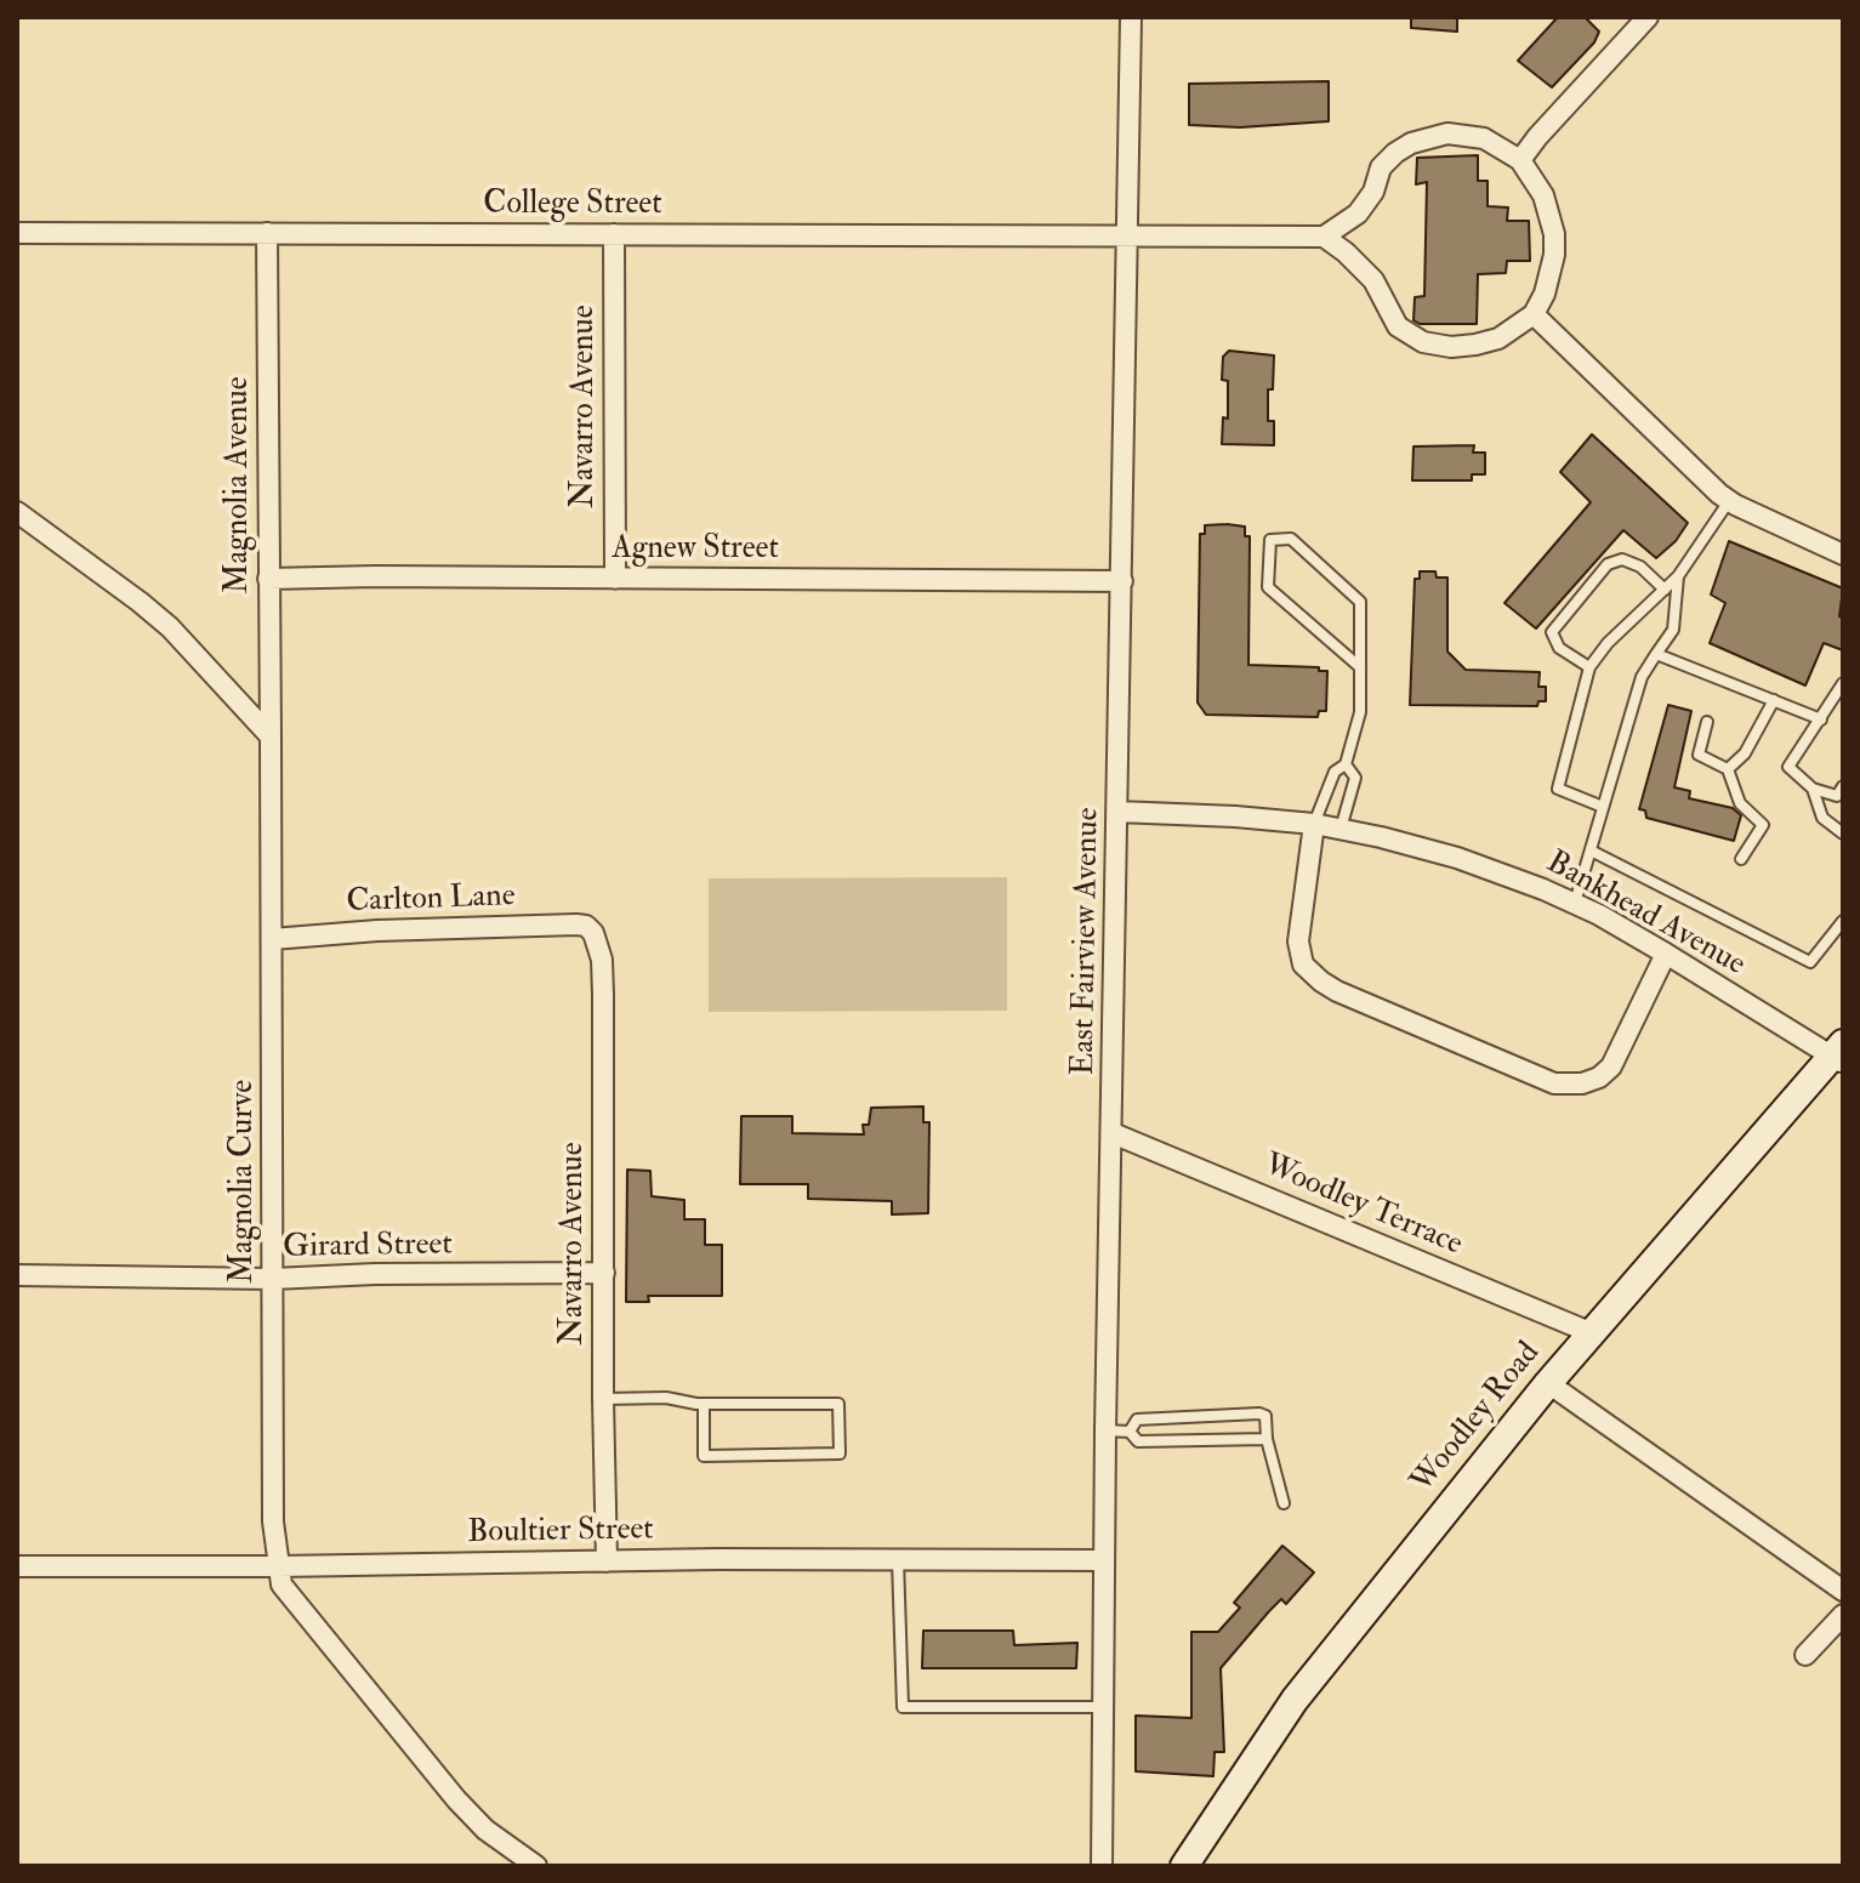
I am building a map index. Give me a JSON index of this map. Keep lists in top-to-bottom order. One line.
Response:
{"streets":{"main road":["Woodley Road"],"street":["College Street","Navarro Avenue","Magnolia Avenue","Agnew Street","Carlton Lane","Bankhead Avenue","East Fairview Avenue","Magnolia Curve","Woodley Terrace","Girard Street","Boultier Street"]},"crossings":[["College Street","Navarro Avenue"],["College Street","Magnolia Avenue"],["College Street","East Fairview Avenue"],["Navarro Avenue","Agnew Street"],["Navarro Avenue","Carlton Lane"],["Navarro Avenue","Girard Street"],["Navarro Avenue","Boultier Street"],["Magnolia Avenue","Agnew Street"],["Magnolia Avenue","Magnolia Curve"],["Agnew Street","East Fairview Avenue"],["Carlton Lane","Magnolia Curve"],["Bankhead Avenue","East Fairview Avenue"],["Bankhead Avenue","Woodley Road"],["East Fairview Avenue","Woodley Terrace"],["East Fairview Avenue","Boultier Street"],["Magnolia Curve","Girard Street"],["Magnolia Curve","Boultier Street"],["Woodley Terrace","Woodley Road"]]}
